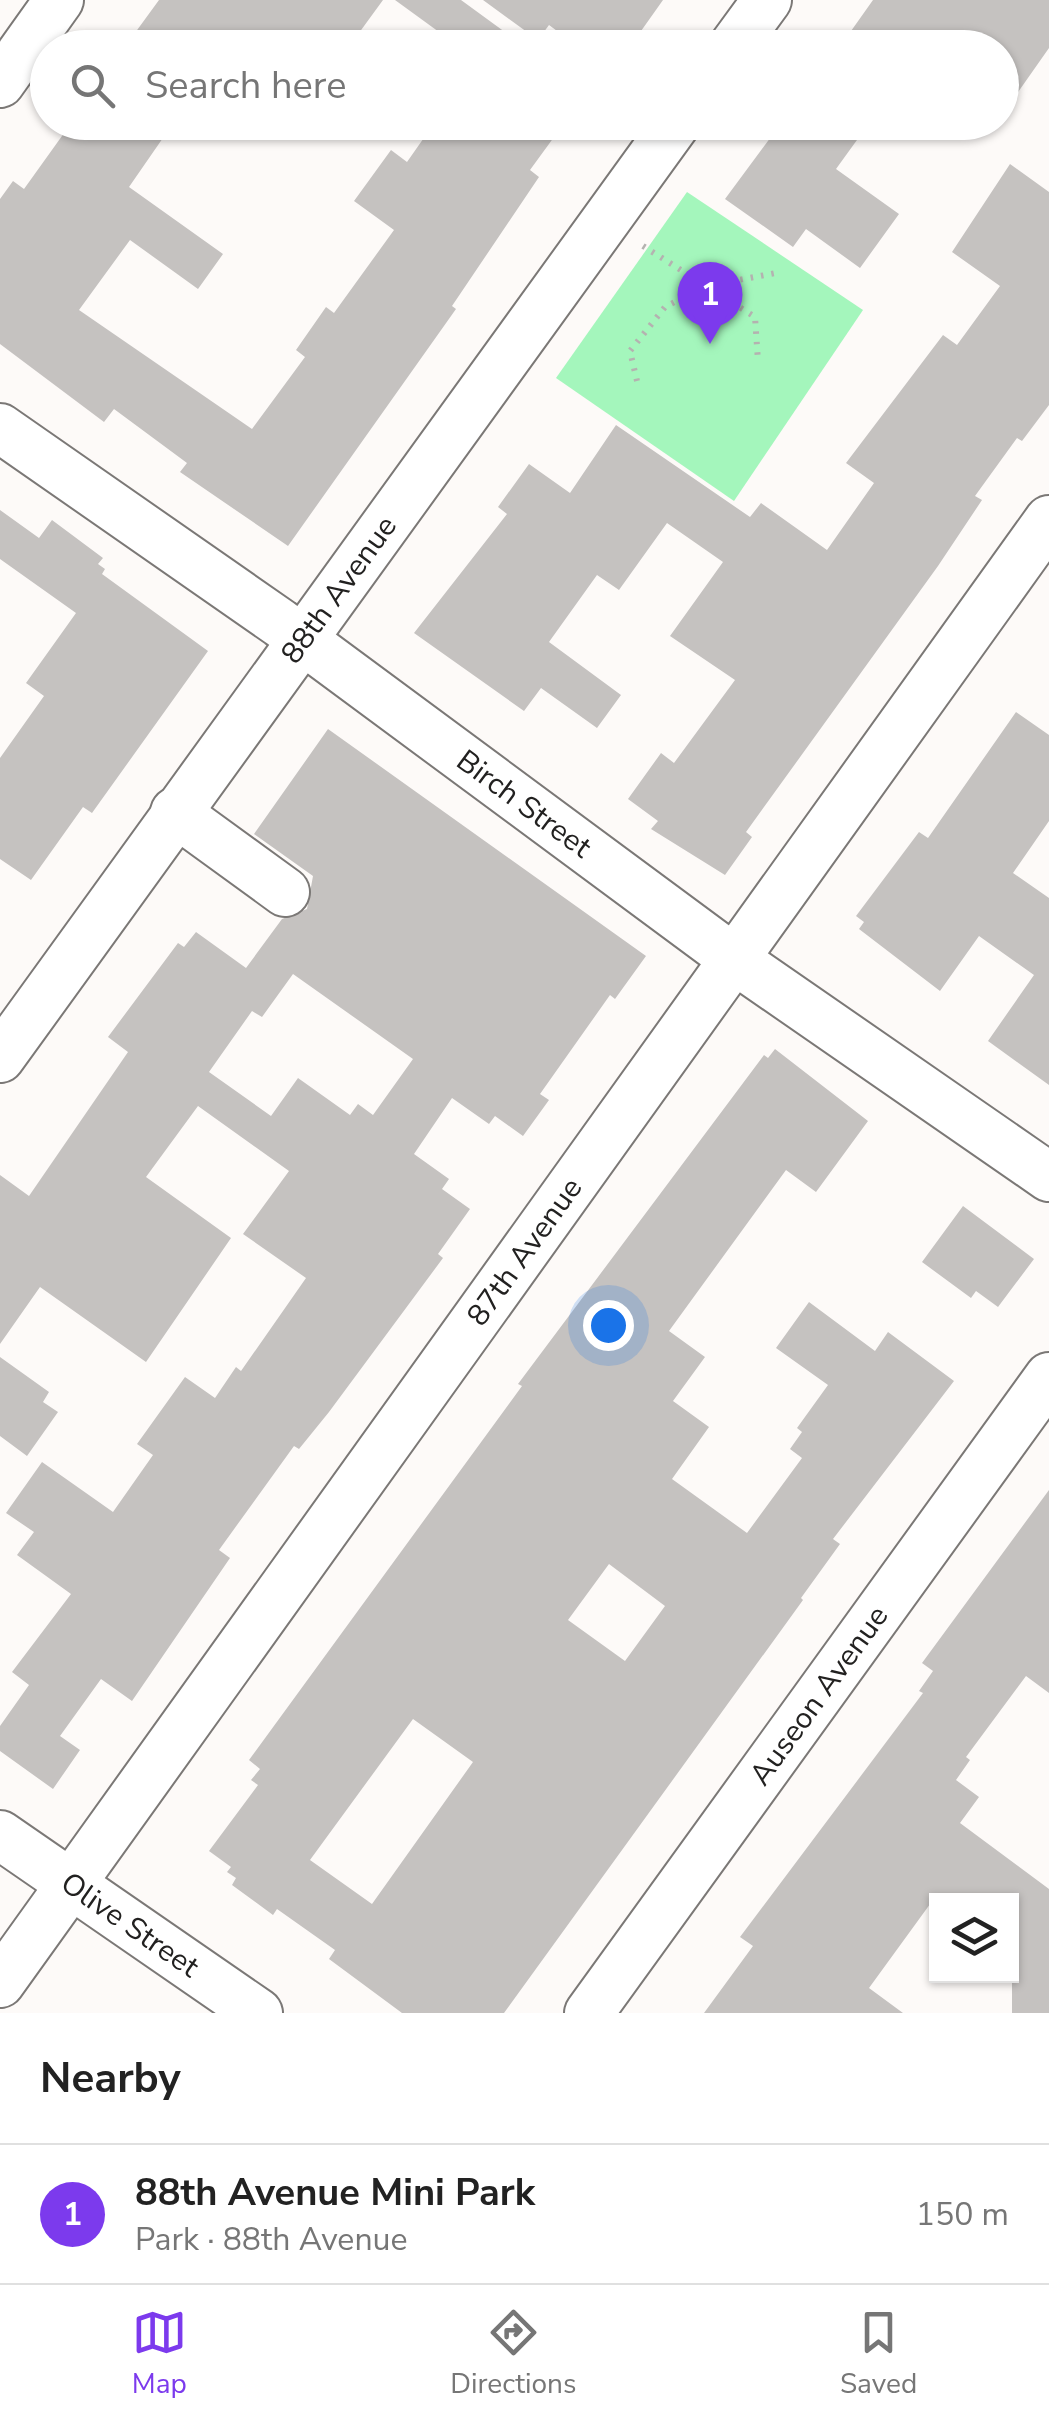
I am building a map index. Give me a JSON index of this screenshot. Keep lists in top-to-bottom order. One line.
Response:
{"streets":{"street":["88th Avenue","Birch Street","87th Avenue","Auseon Avenue","Olive Street"]},"crossings":[["88th Avenue","Birch Street"],["Birch Street","87th Avenue"],["87th Avenue","Olive Street"]],"page":{"search":"Search here","pins":"1","heading":"Nearby","list":[{"mark":"1","name":"88th Avenue Mini Park","note":"Park · 88th Avenue","value":"150 m"}],"nav":["Map","Directions","Saved"]}}
